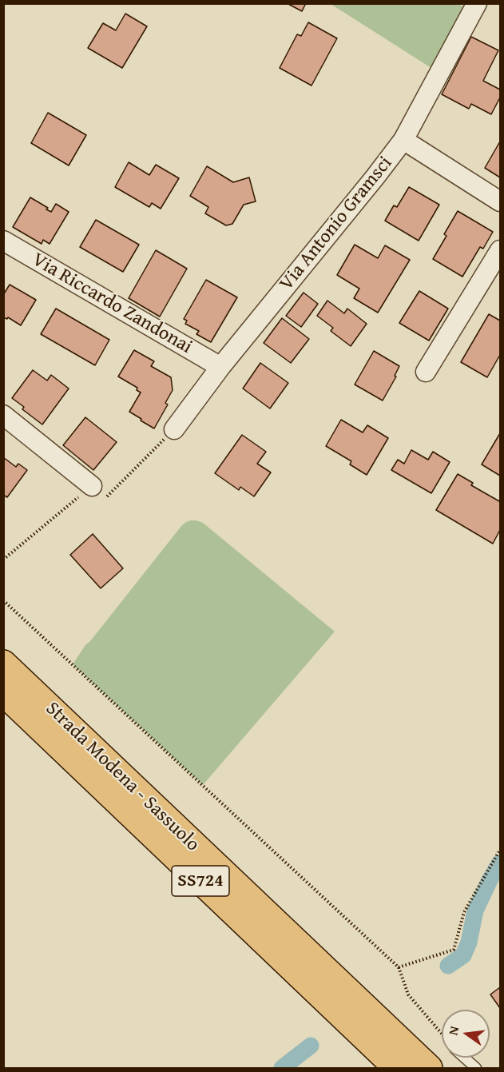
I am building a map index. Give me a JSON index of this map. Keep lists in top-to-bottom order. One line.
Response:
{"streets":{"highway":["Strada Modena - Sassuolo","SS724"],"street":["Via Antonio Gramsci","Via Riccardo Zandonai"]},"crossings":[["Via Antonio Gramsci","Via Riccardo Zandonai"]],"north":"left"}
